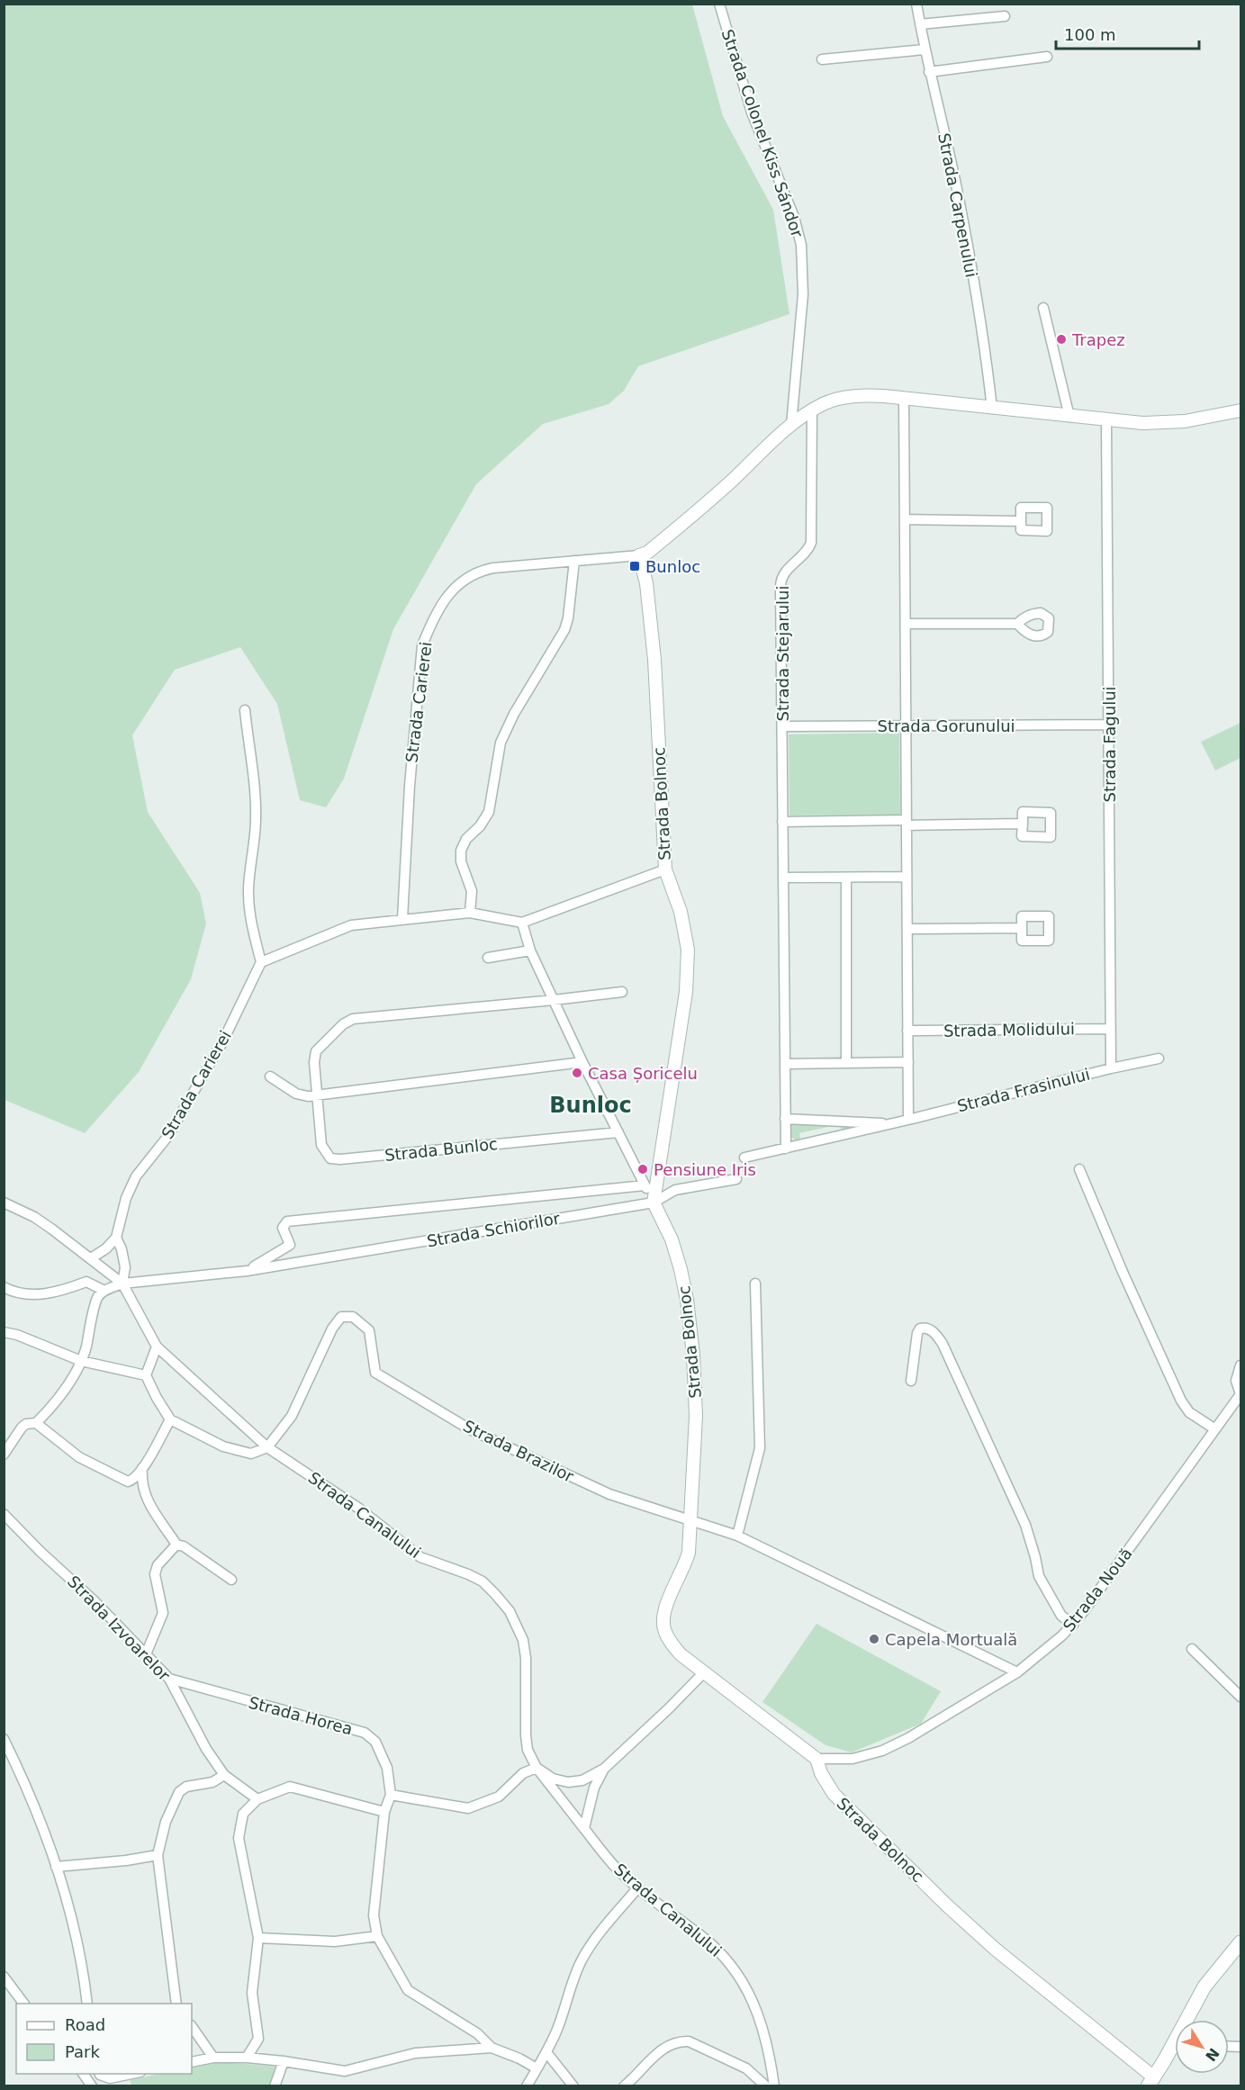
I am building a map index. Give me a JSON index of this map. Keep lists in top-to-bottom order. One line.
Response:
{"streets":{"street":["Strada Colonel Kiss Sándor","Strada Carpenului","Strada Stejarului","Strada Carierei","Strada Gorunului","Strada Fagului","Strada Bolnoc","Strada Molidului","Strada Frasinului","Strada Bunloc","Strada Schiorilor","Strada Brazilor","Strada Canalului","Strada Nouă","Strada Izvoarelor","Strada Horea"]},"crossings":[["Strada Stejarului","Strada Gorunului"],["Strada Stejarului","Strada Frasinului"],["Strada Carierei","Strada Bolnoc"],["Strada Gorunului","Strada Fagului"],["Strada Fagului","Strada Molidului"],["Strada Fagului","Strada Frasinului"],["Strada Bolnoc","Strada Schiorilor"],["Strada Bolnoc","Strada Brazilor"],["Strada Bolnoc","Strada Nouă"],["Strada Schiorilor","Strada Canalului"],["Strada Brazilor","Strada Canalului"],["Strada Brazilor","Strada Nouă"],["Strada Izvoarelor","Strada Horea"]],"districts":["Bunloc"],"places":{"other":["Trapez","Casa Șoricelu","Pensiune Iris","Capela Mortuală"],"transit":["Bunloc"]},"legend":["Road","Park"],"scale_bar":"100 m","north":"bottom right"}
